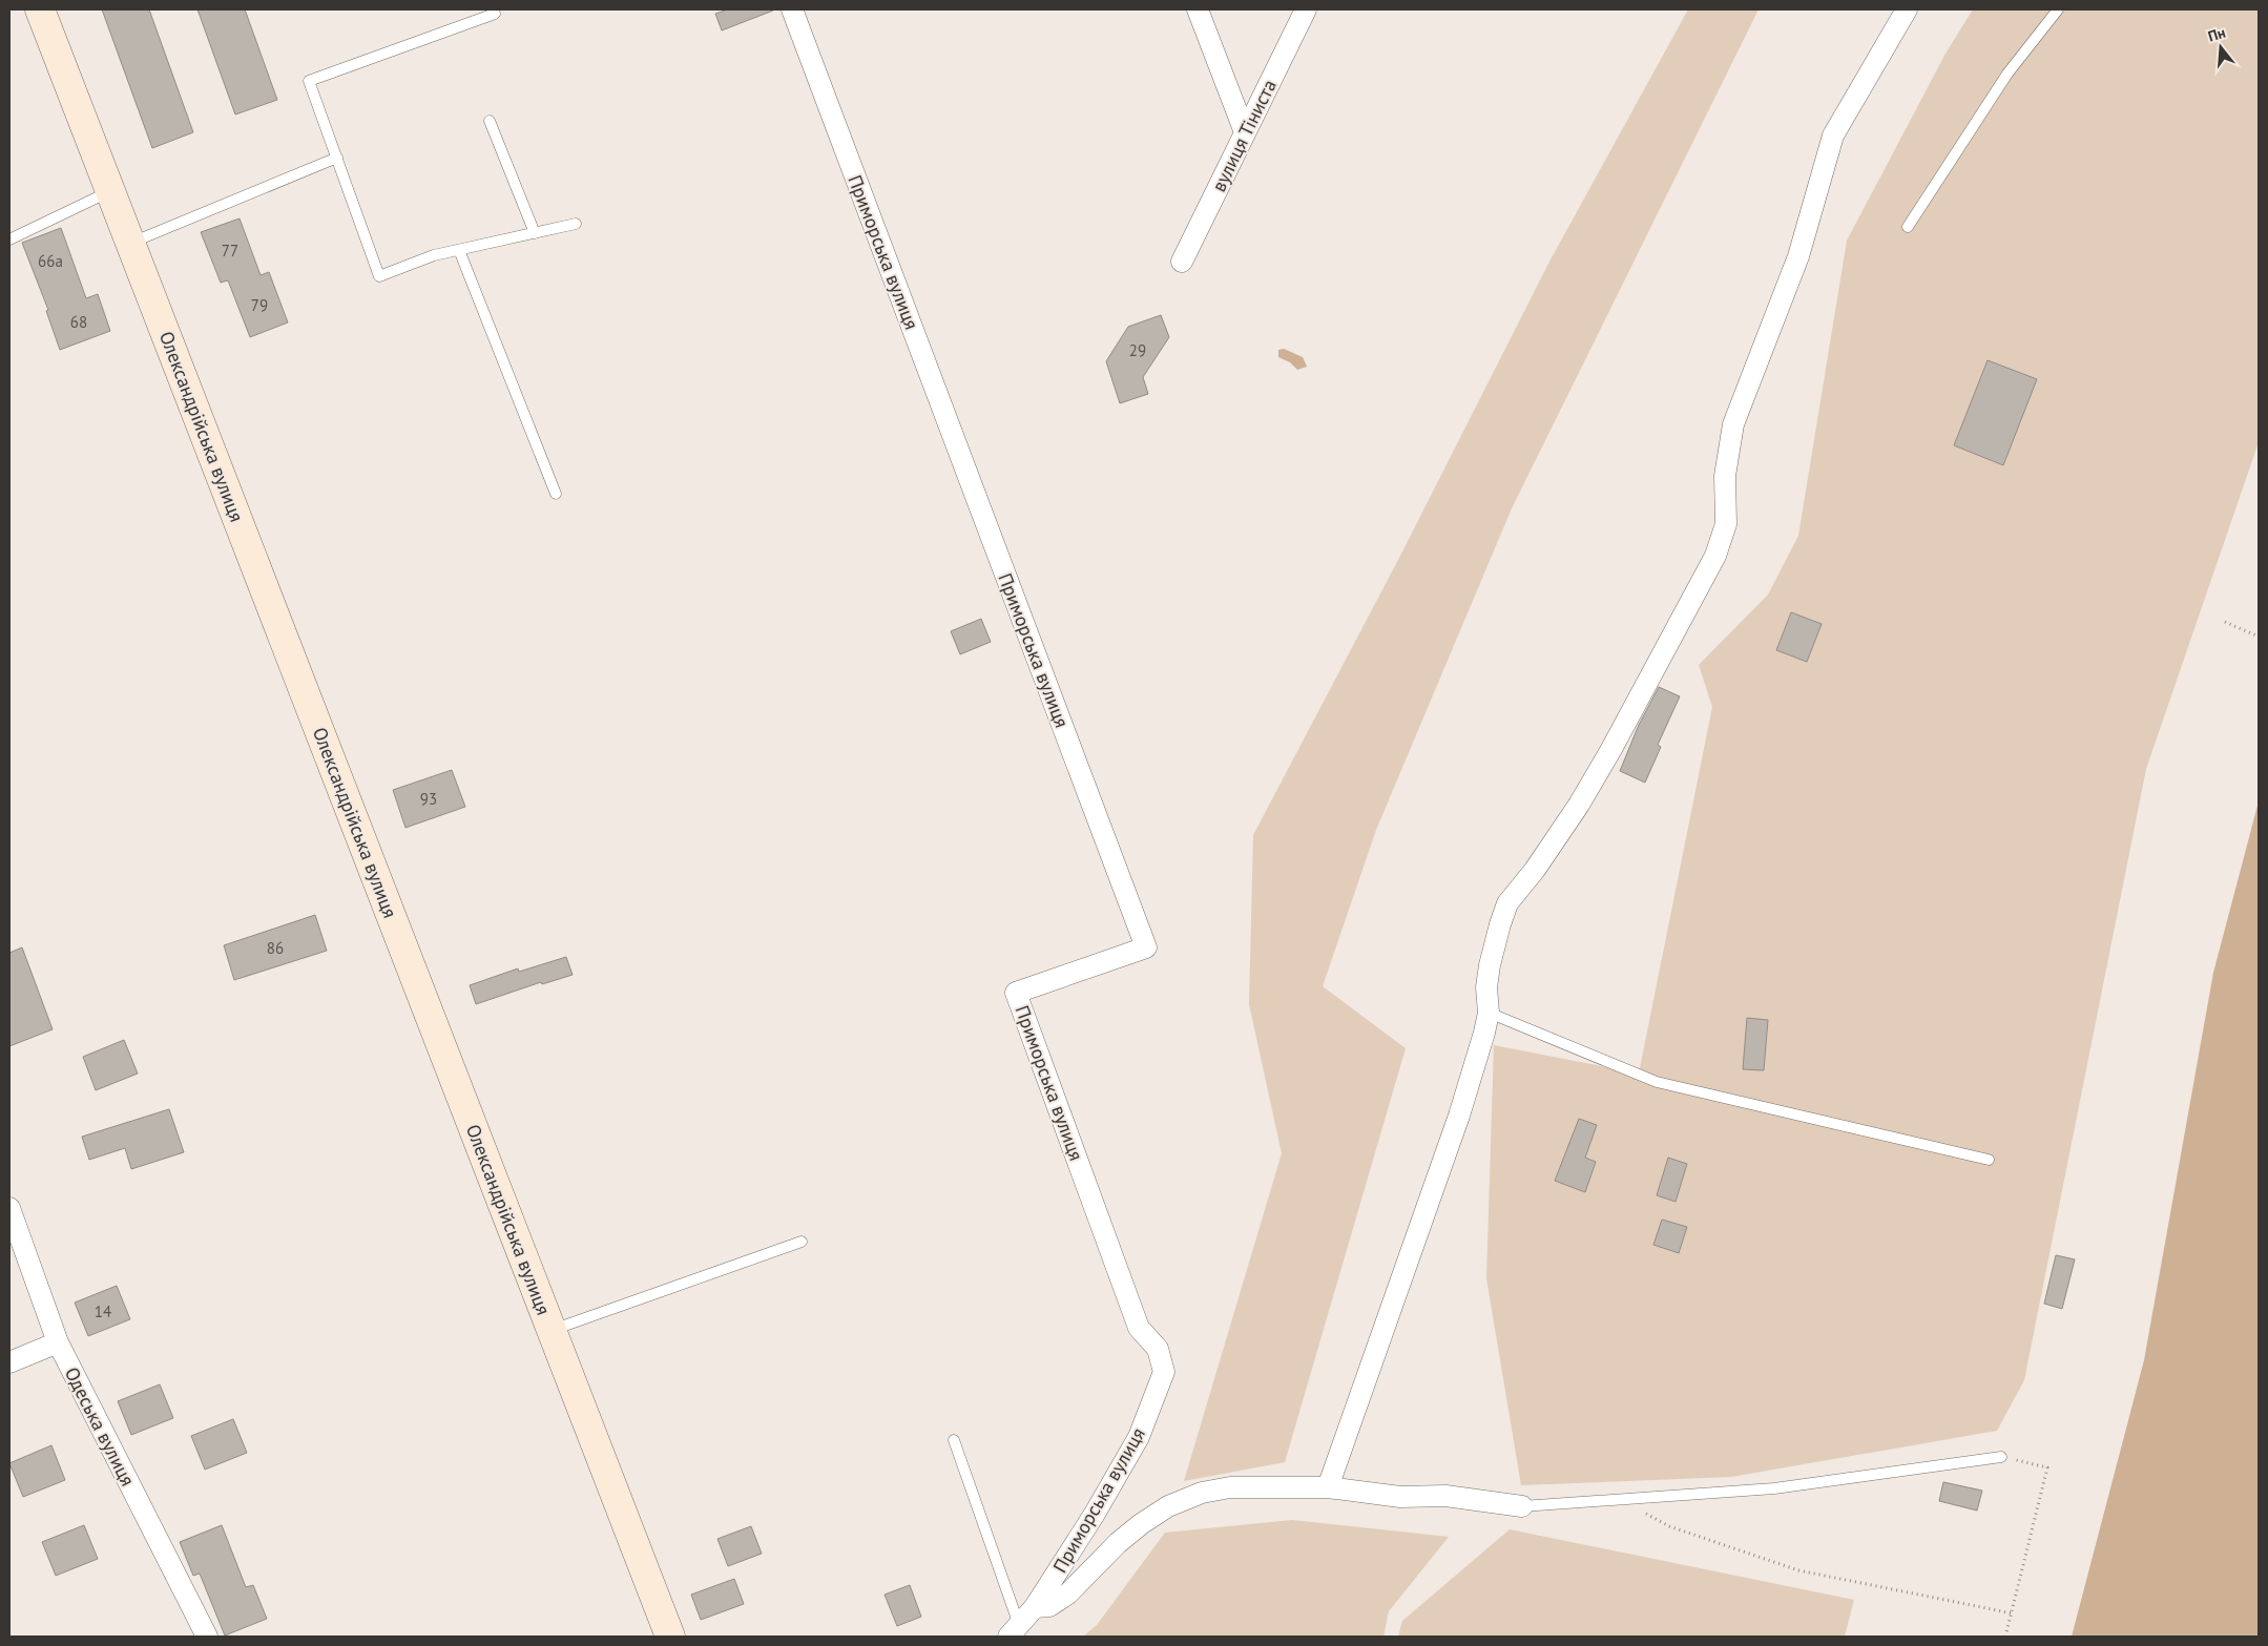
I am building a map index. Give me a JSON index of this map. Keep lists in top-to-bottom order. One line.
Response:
{"streets":{"street":["вулиця Тіниста","Приморська вулиця","Олександрійська вулиця","Одеська вулиця"]},"house_numbers":["77","66а","79","68","29","93","86","14"],"north":"top"}
